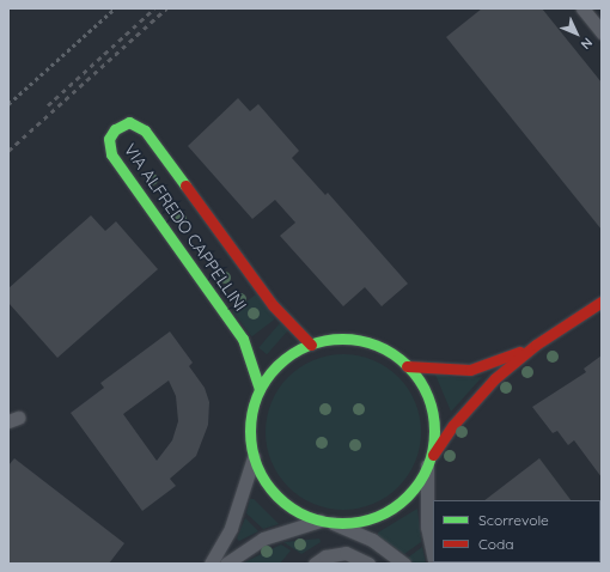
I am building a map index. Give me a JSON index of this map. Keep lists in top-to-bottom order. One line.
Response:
{"streets":{"street":["VIA ALFREDO CAPPELLINI"]},"legend":["Scorrevole","Coda"],"north":"bottom right"}
